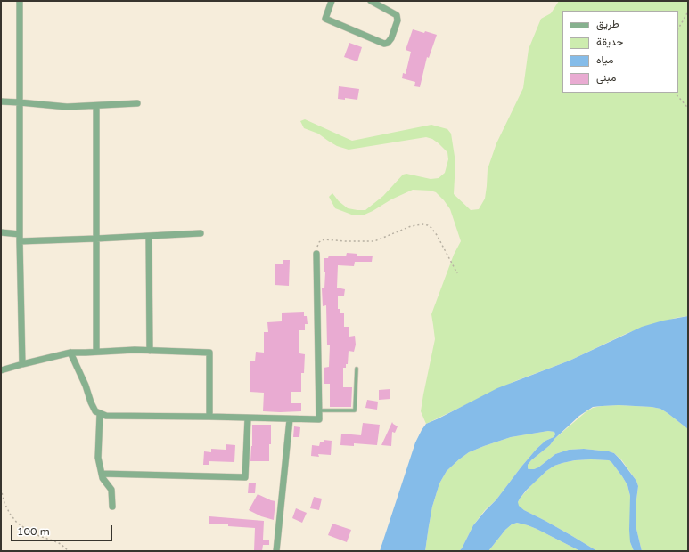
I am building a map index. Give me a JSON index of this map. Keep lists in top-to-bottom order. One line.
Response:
{"legend":["طريق","حديقة","مياه","مبنى"],"scale_bar":"100 m"}
